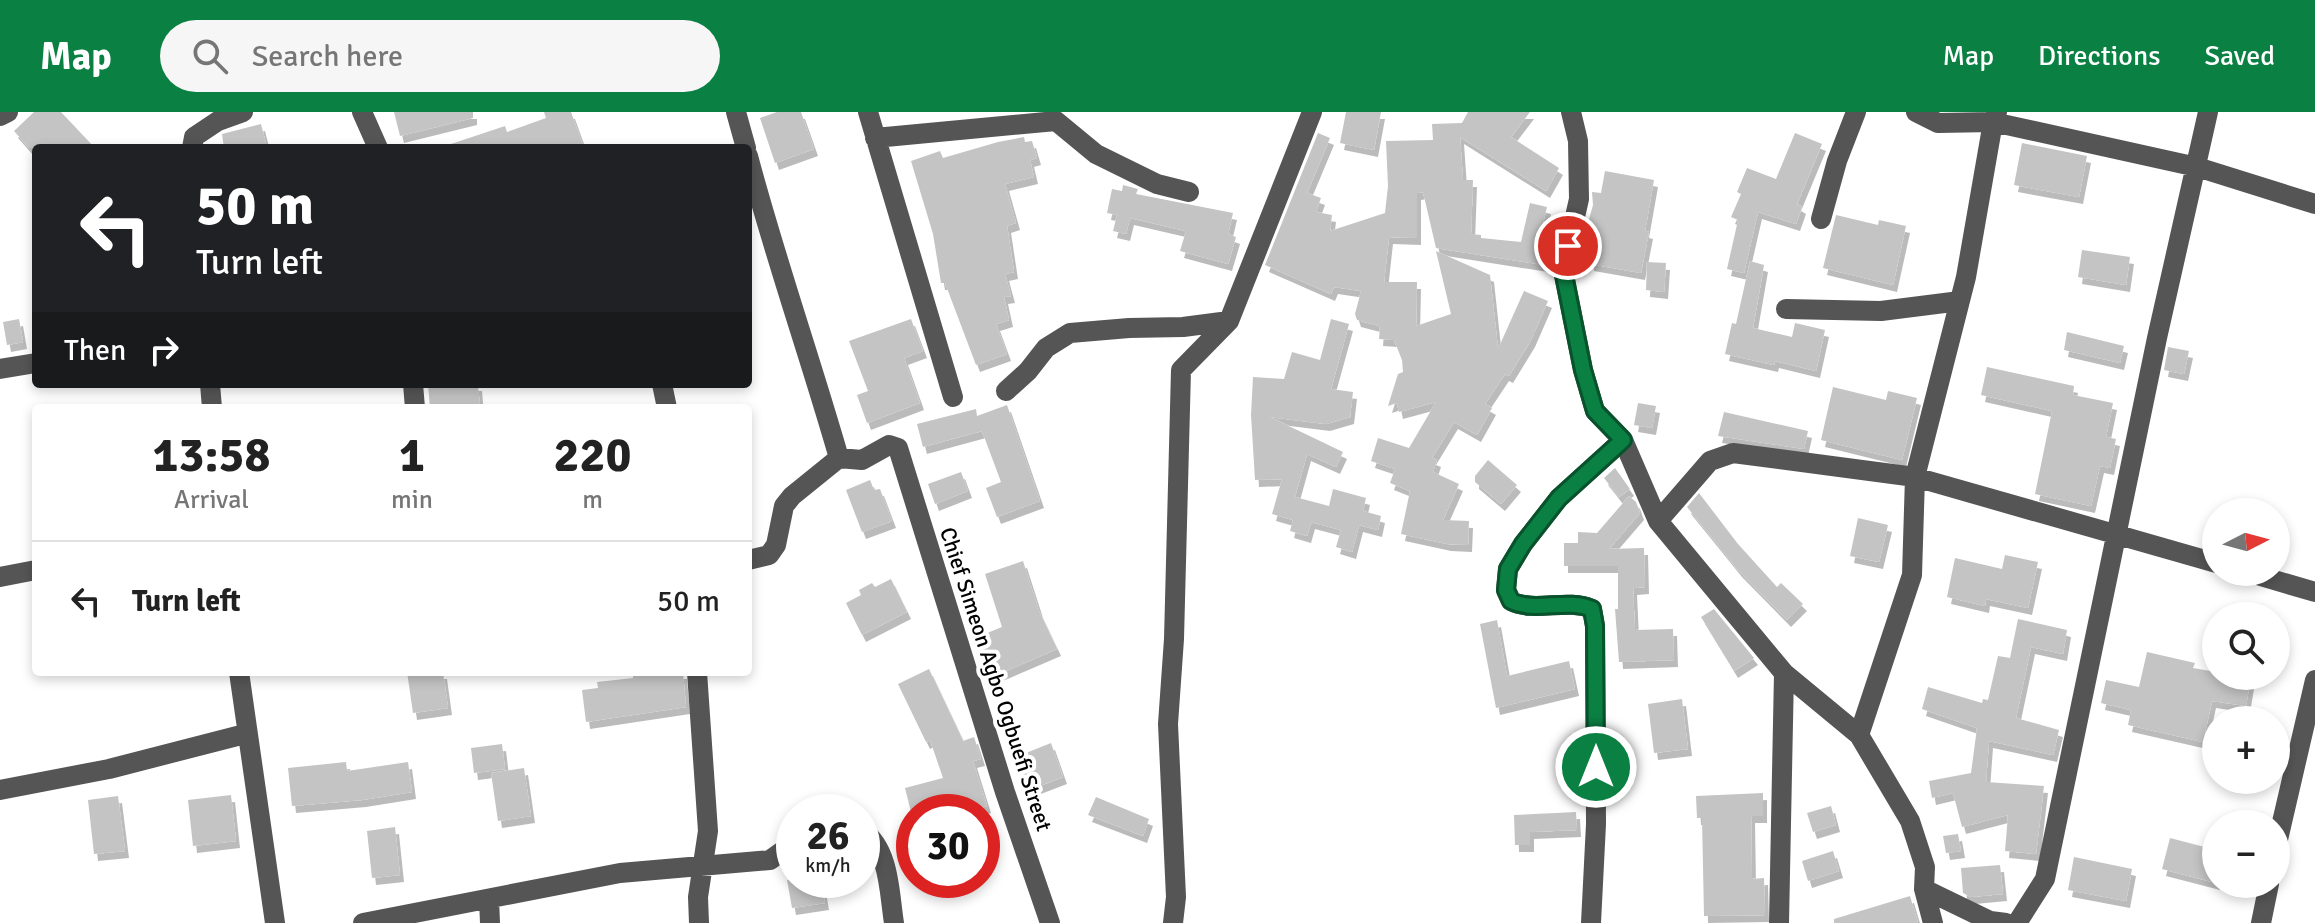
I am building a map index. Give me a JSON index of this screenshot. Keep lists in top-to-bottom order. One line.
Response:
{"streets":{"street":["Chief Simeon Agbo Ogbuefi Street"]},"north":"right","page":{"header":"Map","search":"Search here","nav":["Map","Directions","Saved"],"turn":["50 m","Turn left"],"then":"Then","eta":["13:58","Arrival","1","min","220","m"],"map_buttons":["+","−"],"list":[{"name":"Turn left","value":"50 m"}],"speed":"26 km/h","limit":"30"}}
